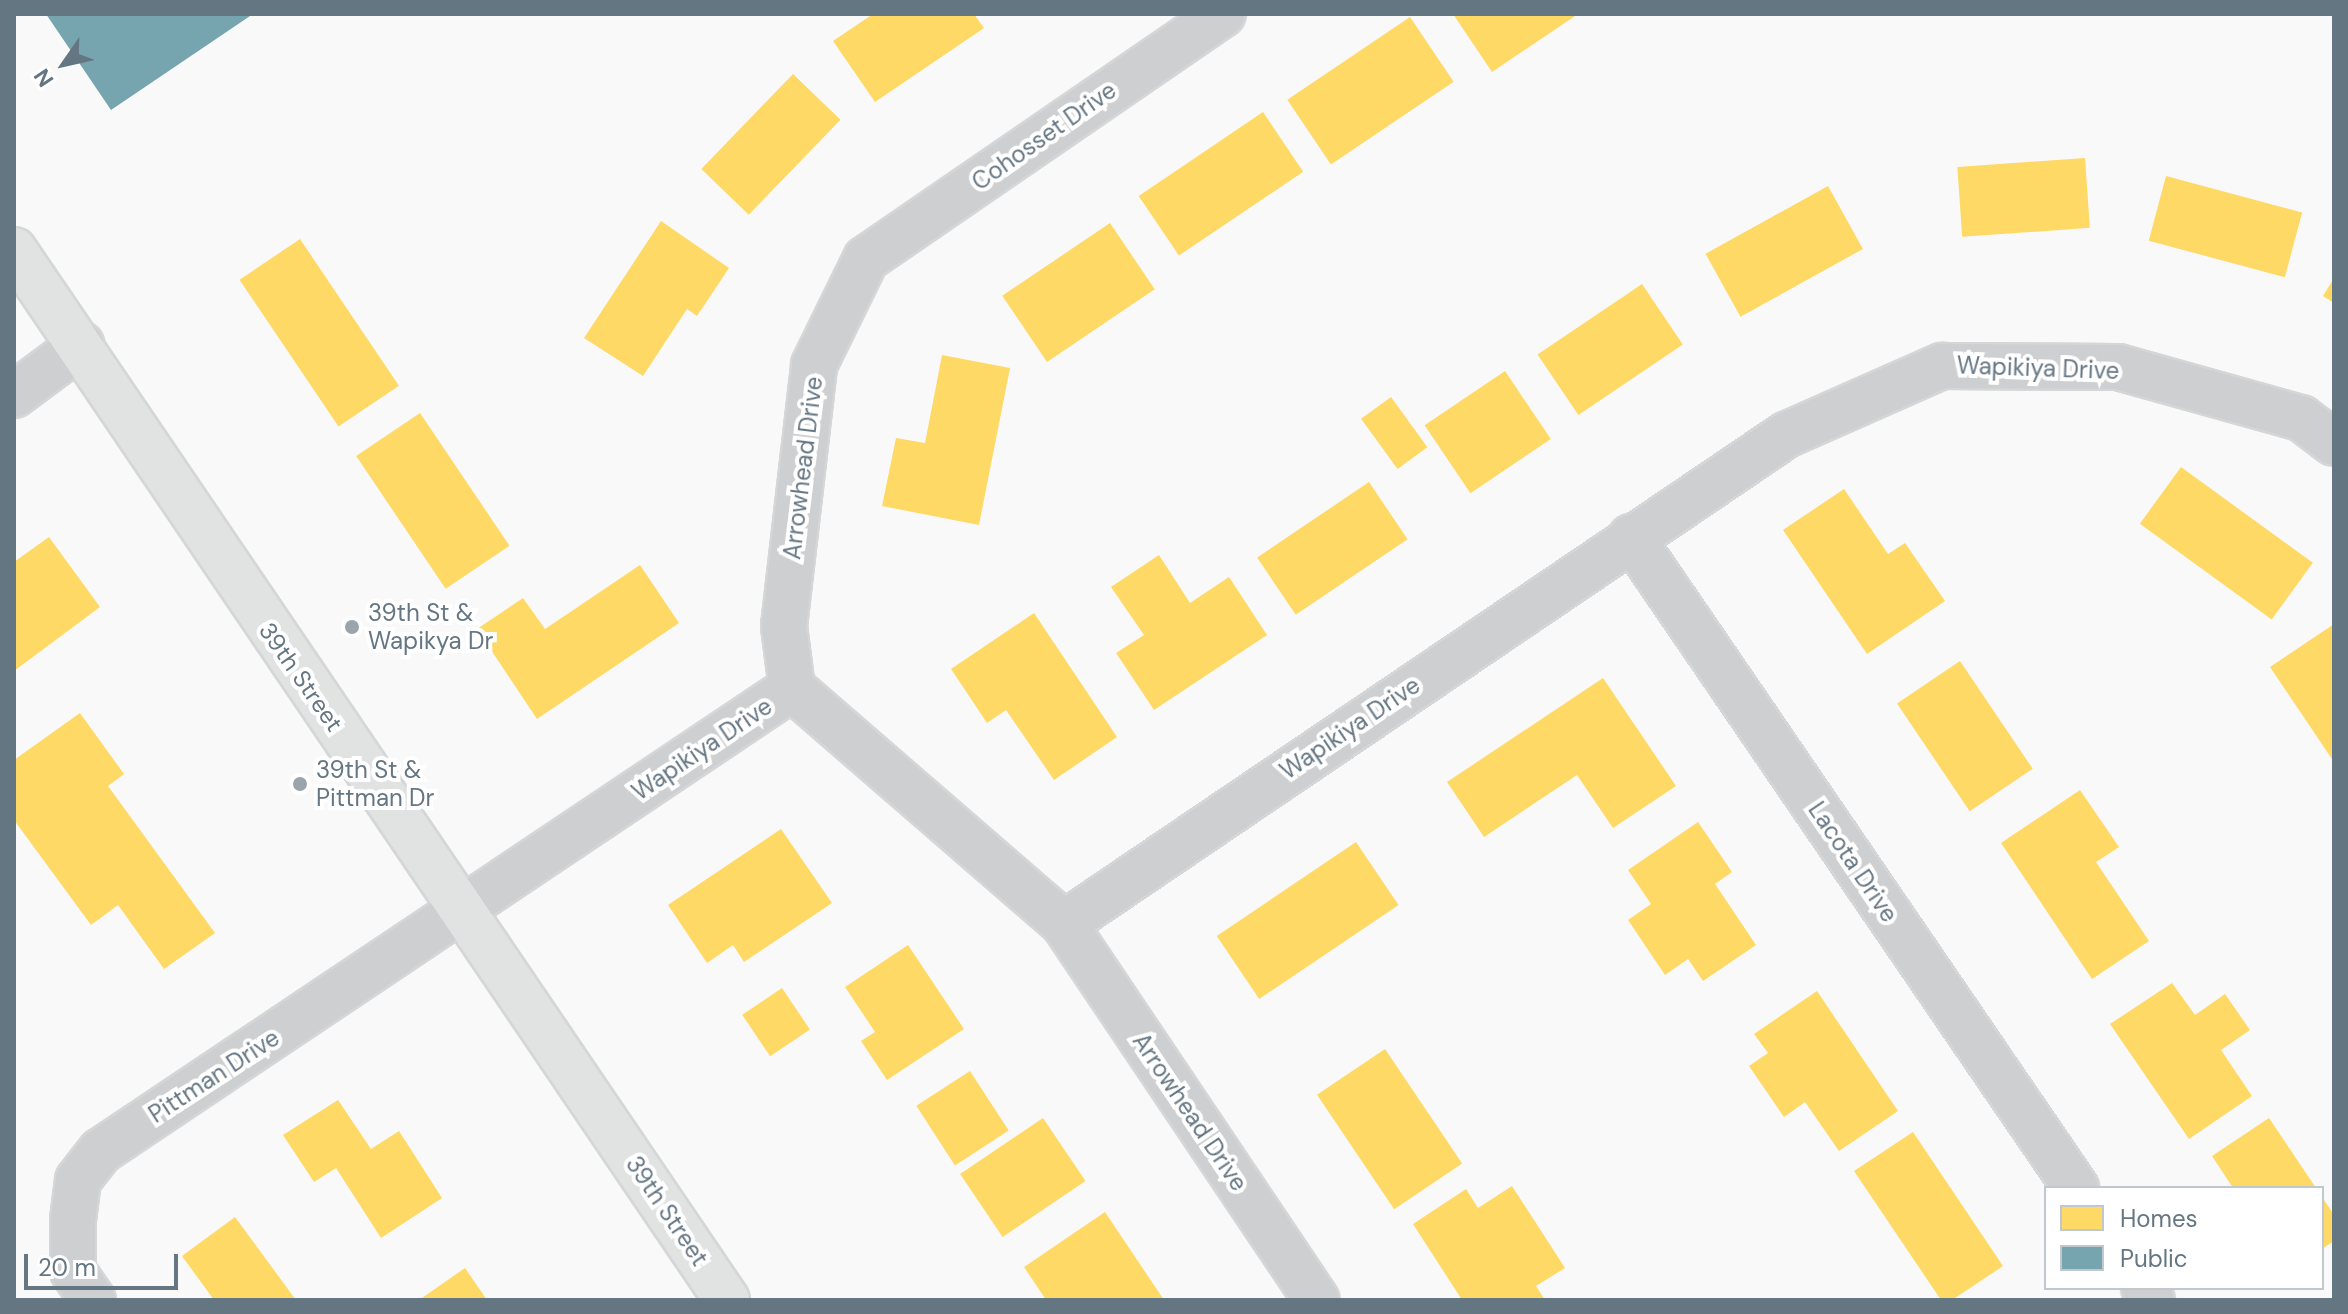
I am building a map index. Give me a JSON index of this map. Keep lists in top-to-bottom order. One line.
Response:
{"streets":{"main road":["39th Street"],"street":["Cohosset Drive","Wapikiya Drive","Arrowhead Drive","Lacota Drive","Pittman Drive"]},"crossings":[["Cohosset Drive","Arrowhead Drive"],["Wapikiya Drive","Arrowhead Drive"],["Wapikiya Drive","39th Street"],["Wapikiya Drive","Lacota Drive"],["Wapikiya Drive","Pittman Drive"],["39th Street","Pittman Drive"]],"places":["39th St & Wapikya Dr","39th St & Pittman Dr"],"legend":["Homes","Public"],"scale_bar":"20 m","north":"bottom left"}
